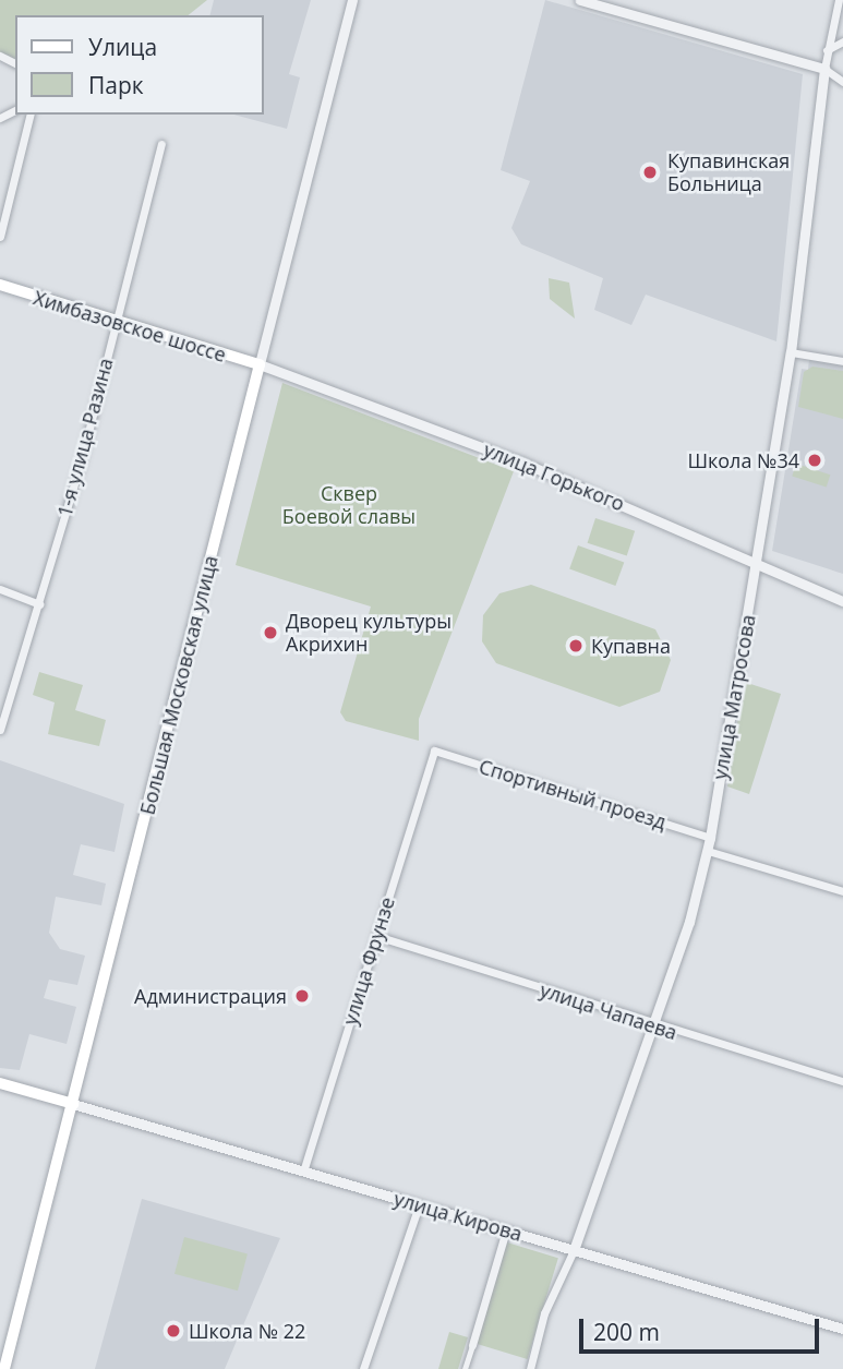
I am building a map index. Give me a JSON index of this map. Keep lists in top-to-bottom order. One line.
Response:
{"streets":{"main road":["Химбазовское шоссе","Большая Московская улица"],"street":["1-я улица Разина","улица Горького","улица Матросова","Спортивный проезд","улица Фрунзе","улица Чапаева","улица Кирова"]},"crossings":[["Химбазовское шоссе","1-я улица Разина"],["Химбазовское шоссе","улица Горького"],["Химбазовское шоссе","Большая Московская улица"],["улица Горького","Большая Московская улица"],["улица Горького","улица Матросова"],["Большая Московская улица","улица Кирова"],["улица Матросова","Спортивный проезд"],["улица Матросова","улица Чапаева"],["улица Матросова","улица Кирова"],["Спортивный проезд","улица Фрунзе"],["улица Фрунзе","улица Чапаева"],["улица Фрунзе","улица Кирова"]],"parks":["Сквер Боевой славы"],"places":["Купавинская Больница","Школа №34","Дворец культуры Акрихин","Купавна","Администрация","Школа № 22"],"legend":["Улица","Парк"],"scale_bar":"200 m"}
